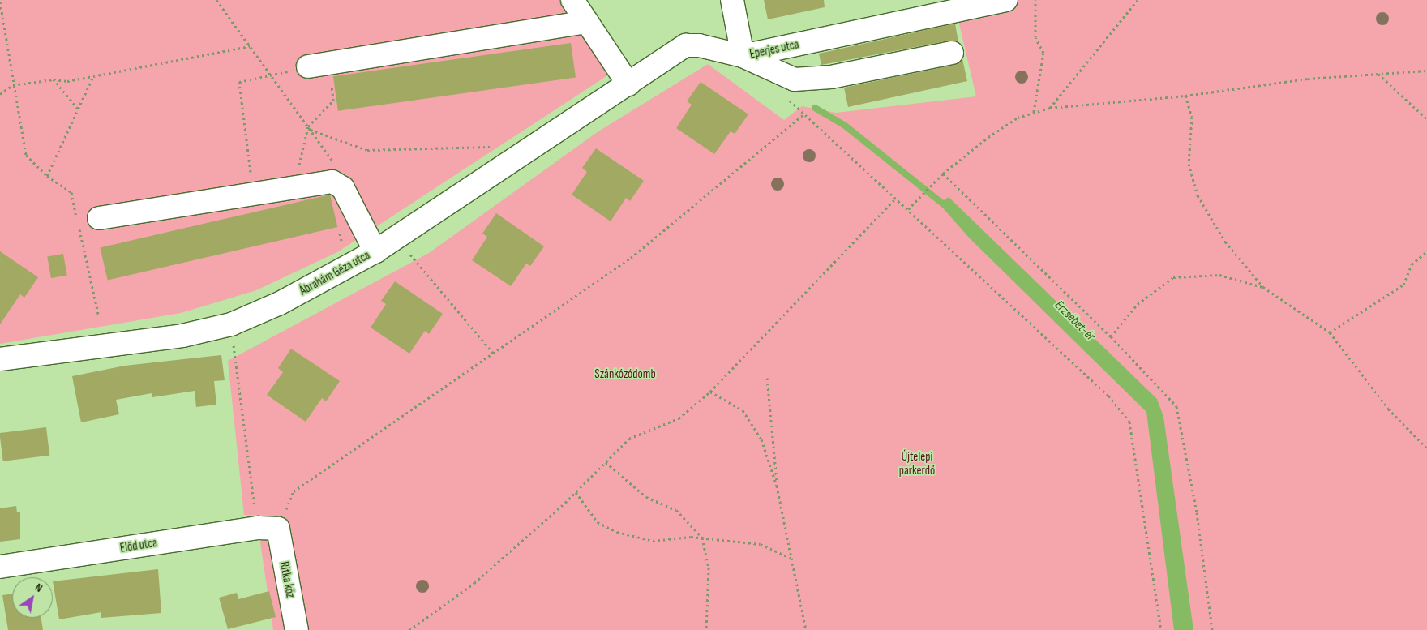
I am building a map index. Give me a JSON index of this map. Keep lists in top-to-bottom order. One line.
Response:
{"streets":{"street":["Eperjes utca","Ábrahám Géza utca","Előd utca","Ritka köz"]},"crossings":[["Eperjes utca","Ábrahám Géza utca"],["Előd utca","Ritka köz"]],"water":["Erzsébet-ér"],"parks":["Szánkózódomb","Újtelepi parkerdő"],"north":"top right"}
